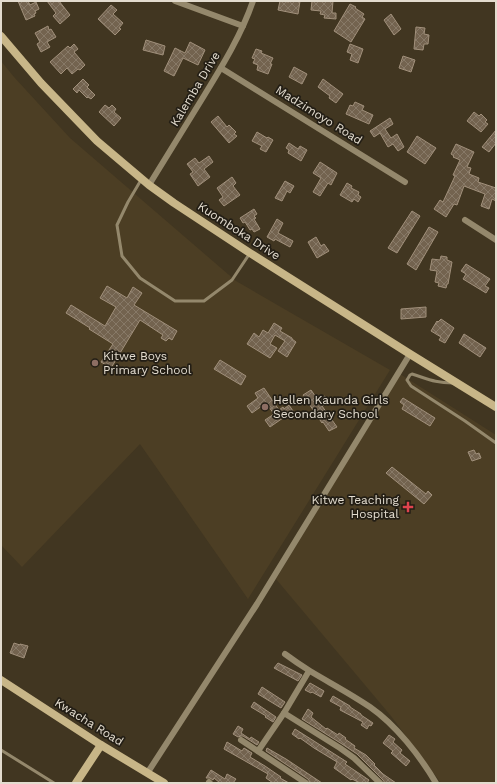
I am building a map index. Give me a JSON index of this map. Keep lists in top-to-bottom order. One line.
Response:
{"streets":{"main road":["Kuomboka Drive","Kwacha Road"],"street":["Kalemba Drive","Madzimoyo Road"]},"crossings":[["Kalemba Drive","Madzimoyo Road"],["Kalemba Drive","Kuomboka Drive"]],"places":{"other":["Kitwe Boys Primary School","Hellen Kaunda Girls Secondary School"],"health":["Kitwe Teaching Hospital"]}}
